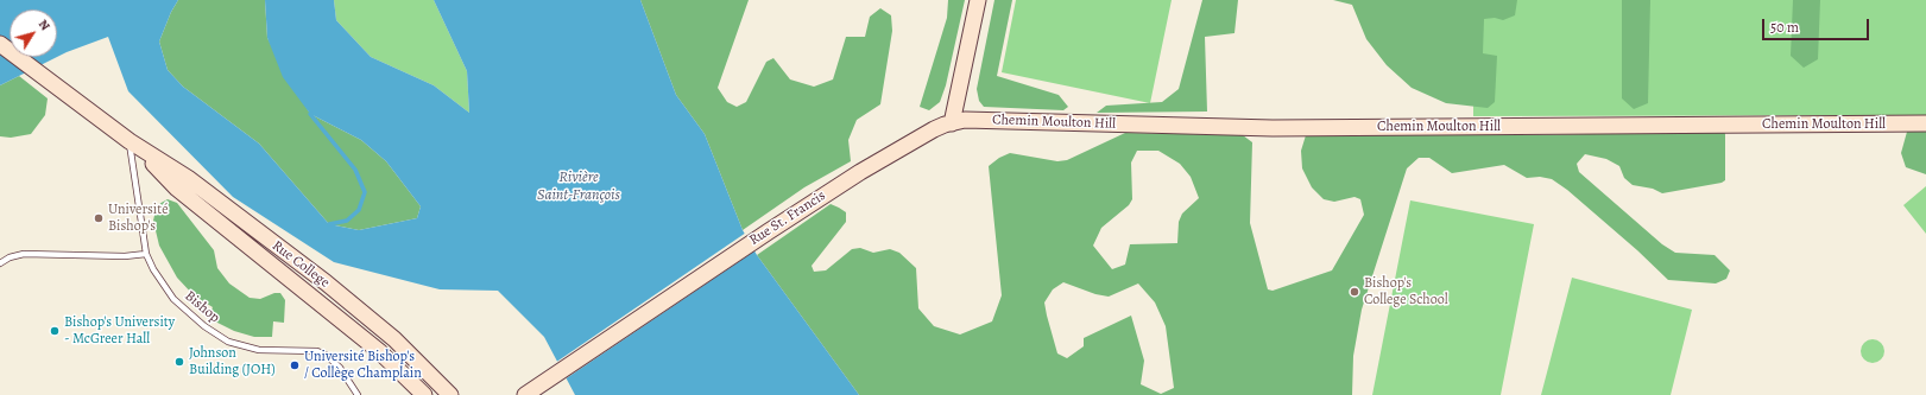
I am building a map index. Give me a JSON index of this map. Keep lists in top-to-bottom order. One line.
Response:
{"streets":{"street":["Chemin Moulton Hill","Rue St. Francis","Rue College"],"lane":["Bishop"]},"crossings":[["Chemin Moulton Hill","Rue St. Francis"],["Rue College","Bishop"]],"water":["Rivière Saint-François"],"places":["Université Bishop's","Bishop's College School","Bishop's University - McGreer Hall","Johnson Building (JOH)","Université Bishop's / Collège Champlain"],"scale_bar":"50 m","north":"top right"}
